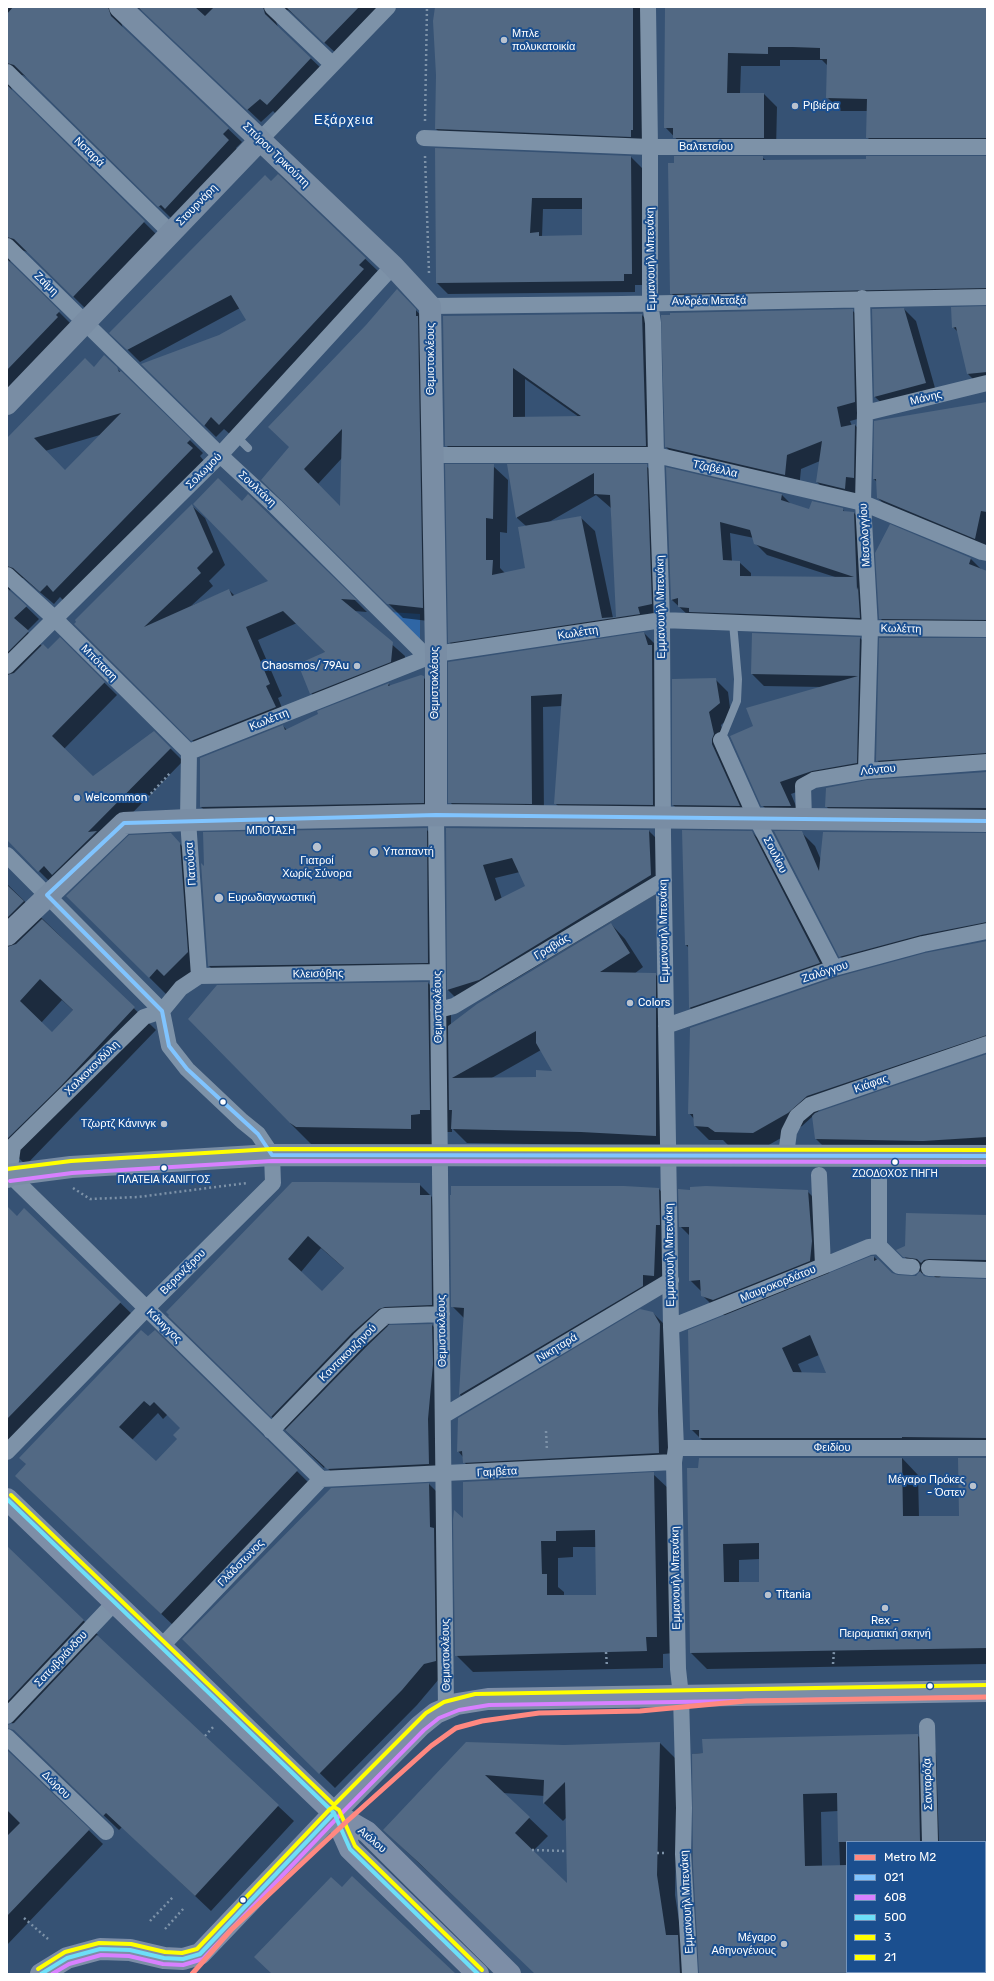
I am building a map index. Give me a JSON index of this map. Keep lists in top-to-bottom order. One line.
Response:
{"streets":{"main road":["Σπύρου Τρικούπη","Στουρνάρη","Θεμιστοκλέους","Αιόλου"],"street":["Βαλτετσίου","Νοταρά","Εμμανουήλ Μπενάκη","Ζαΐμη","Ανδρέα Μεταξά","Μάνης","Τζαβέλλα","Σολωμού","Σουλτάνη","Μεσολογγίου","Κωλέττη","Μπόταση","Λόντου","Σουλίου","Πατούσα","Γραβιάς","Ζαλόγγου","Κλεισόβης","Χαλκοκονδύλη","Κιάφας","Βερανζέρου","Μαυροκορδάτου","Κάνιγγος","Νικηταρά","Καντακουζηνού","Φειδίου","Γαμβέτα","Γλάδστωνος","Σατωβριάνδου","Σανταρόζα","Δώρου"]},"crossings":[["Βαλτετσίου","Εμμανουήλ Μπενάκη"],["Νοταρά","Στουρνάρη"],["Σπύρου Τρικούπη","Στουρνάρη"],["Σπύρου Τρικούπη","Ανδρέα Μεταξά"],["Σπύρου Τρικούπη","Θεμιστοκλέους"],["Σπύρου Τρικούπη","Σολωμού"],["Στουρνάρη","Ζαΐμη"],["Στουρνάρη","Σουλτάνη"],["Εμμανουήλ Μπενάκη","Ανδρέα Μεταξά"],["Εμμανουήλ Μπενάκη","Τζαβέλλα"],["Εμμανουήλ Μπενάκη","Κωλέττη"],["Εμμανουήλ Μπενάκη","Γραβιάς"],["Εμμανουήλ Μπενάκη","Ζαλόγγου"],["Εμμανουήλ Μπενάκη","Μαυροκορδάτου"],["Εμμανουήλ Μπενάκη","Νικηταρά"],["Εμμανουήλ Μπενάκη","Φειδίου"],["Εμμανουήλ Μπενάκη","Γαμβέτα"],["Ζαΐμη","Σουλτάνη"],["Ανδρέα Μεταξά","Θεμιστοκλέους"],["Ανδρέα Μεταξά","Μεσολογγίου"],["Θεμιστοκλέους","Τζαβέλλα"],["Θεμιστοκλέους","Σουλτάνη"],["Θεμιστοκλέους","Κωλέττη"],["Θεμιστοκλέους","Γραβιάς"],["Θεμιστοκλέους","Κλεισόβης"],["Θεμιστοκλέους","Νικηταρά"],["Θεμιστοκλέους","Καντακουζηνού"],["Θεμιστοκλέους","Γαμβέτα"],["Μάνης","Μεσολογγίου"],["Τζαβέλλα","Μεσολογγίου"],["Σολωμού","Σουλτάνη"],["Σολωμού","Μπόταση"],["Σουλτάνη","Κωλέττη"],["Μεσολογγίου","Κωλέττη"],["Μεσολογγίου","Λόντου"],["Κωλέττη","Μπόταση"],["Κωλέττη","Πατούσα"],["Μπόταση","Πατούσα"],["Σουλίου","Ζαλόγγου"],["Πατούσα","Κλεισόβης"],["Χαλκοκονδύλη","Κάνιγγος"],["Βερανζέρου","Κάνιγγος"],["Κάνιγγος","Καντακουζηνού"],["Κάνιγγος","Γαμβέτα"],["Κάνιγγος","Γλάδστωνος"],["Φειδίου","Γαμβέτα"],["Γαμβέτα","Γλάδστωνος"]],"districts":["Εξάρχεια"],"places":["Μπλε πολυκατοικία","Ριβιέρα","Chaosmos/ 79Au","Welcommon","ΜΠΟΤΑΣΗ","Γιατροί Χωρίς Σύνορα","Υπαπαντή","Ευρωδιαγνωστική","Colors","Τζωρτζ Κάνινγκ","ΖΩΟΔΟΧΟΣ ΠΗΓΗ","ΠΛΑΤΕΙΑ ΚΑΝΙΓΓΟΣ","Μέγαρο Πρόκες - Όστεν","Titania","Rex – Πειραματική σκηνή","Μέγαρο Αθηνογένους"],"lines":["transit line 021","transit line 3","transit line 608","transit line 500","metro line Μ2","transit line 21"],"legend":["Metro Μ2","021","608","500","3","21"]}
